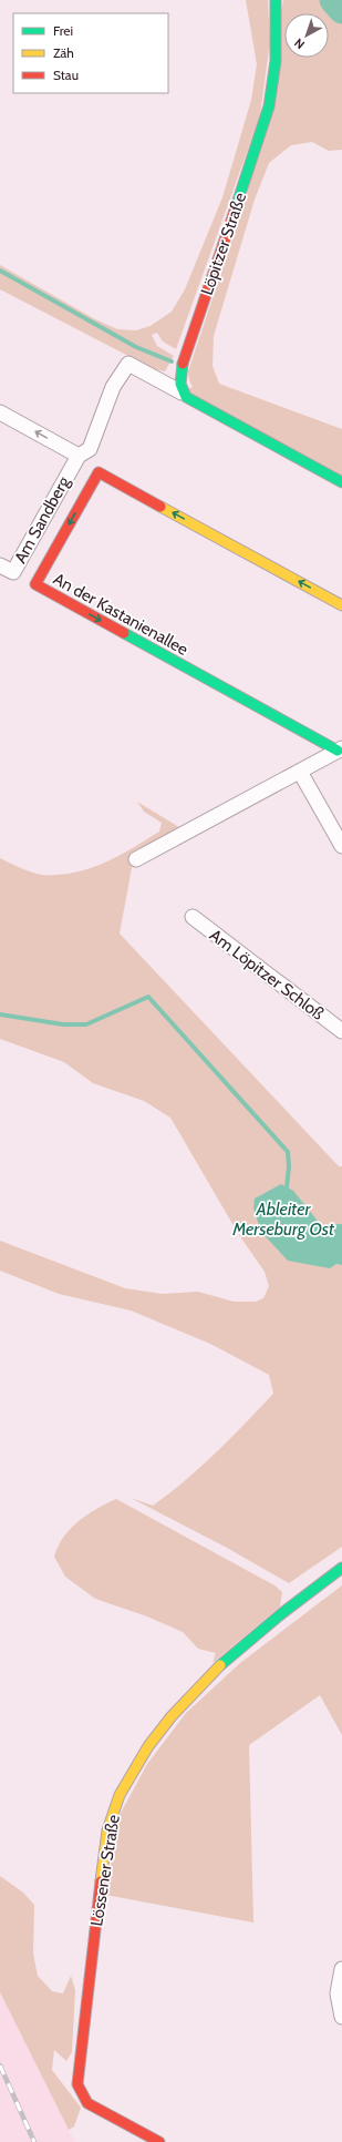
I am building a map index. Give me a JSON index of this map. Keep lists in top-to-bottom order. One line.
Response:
{"streets":{"street":["Löpitzer Straße","Am Sandberg","An der Kastanienallee","Am Löpitzer Schloß","Lössener Straße"]},"crossings":[["Löpitzer Straße","Am Sandberg"]],"water":["Ableiter Merseburg Ost"],"legend":["Frei","Zäh","Stau"],"north":"bottom left"}
